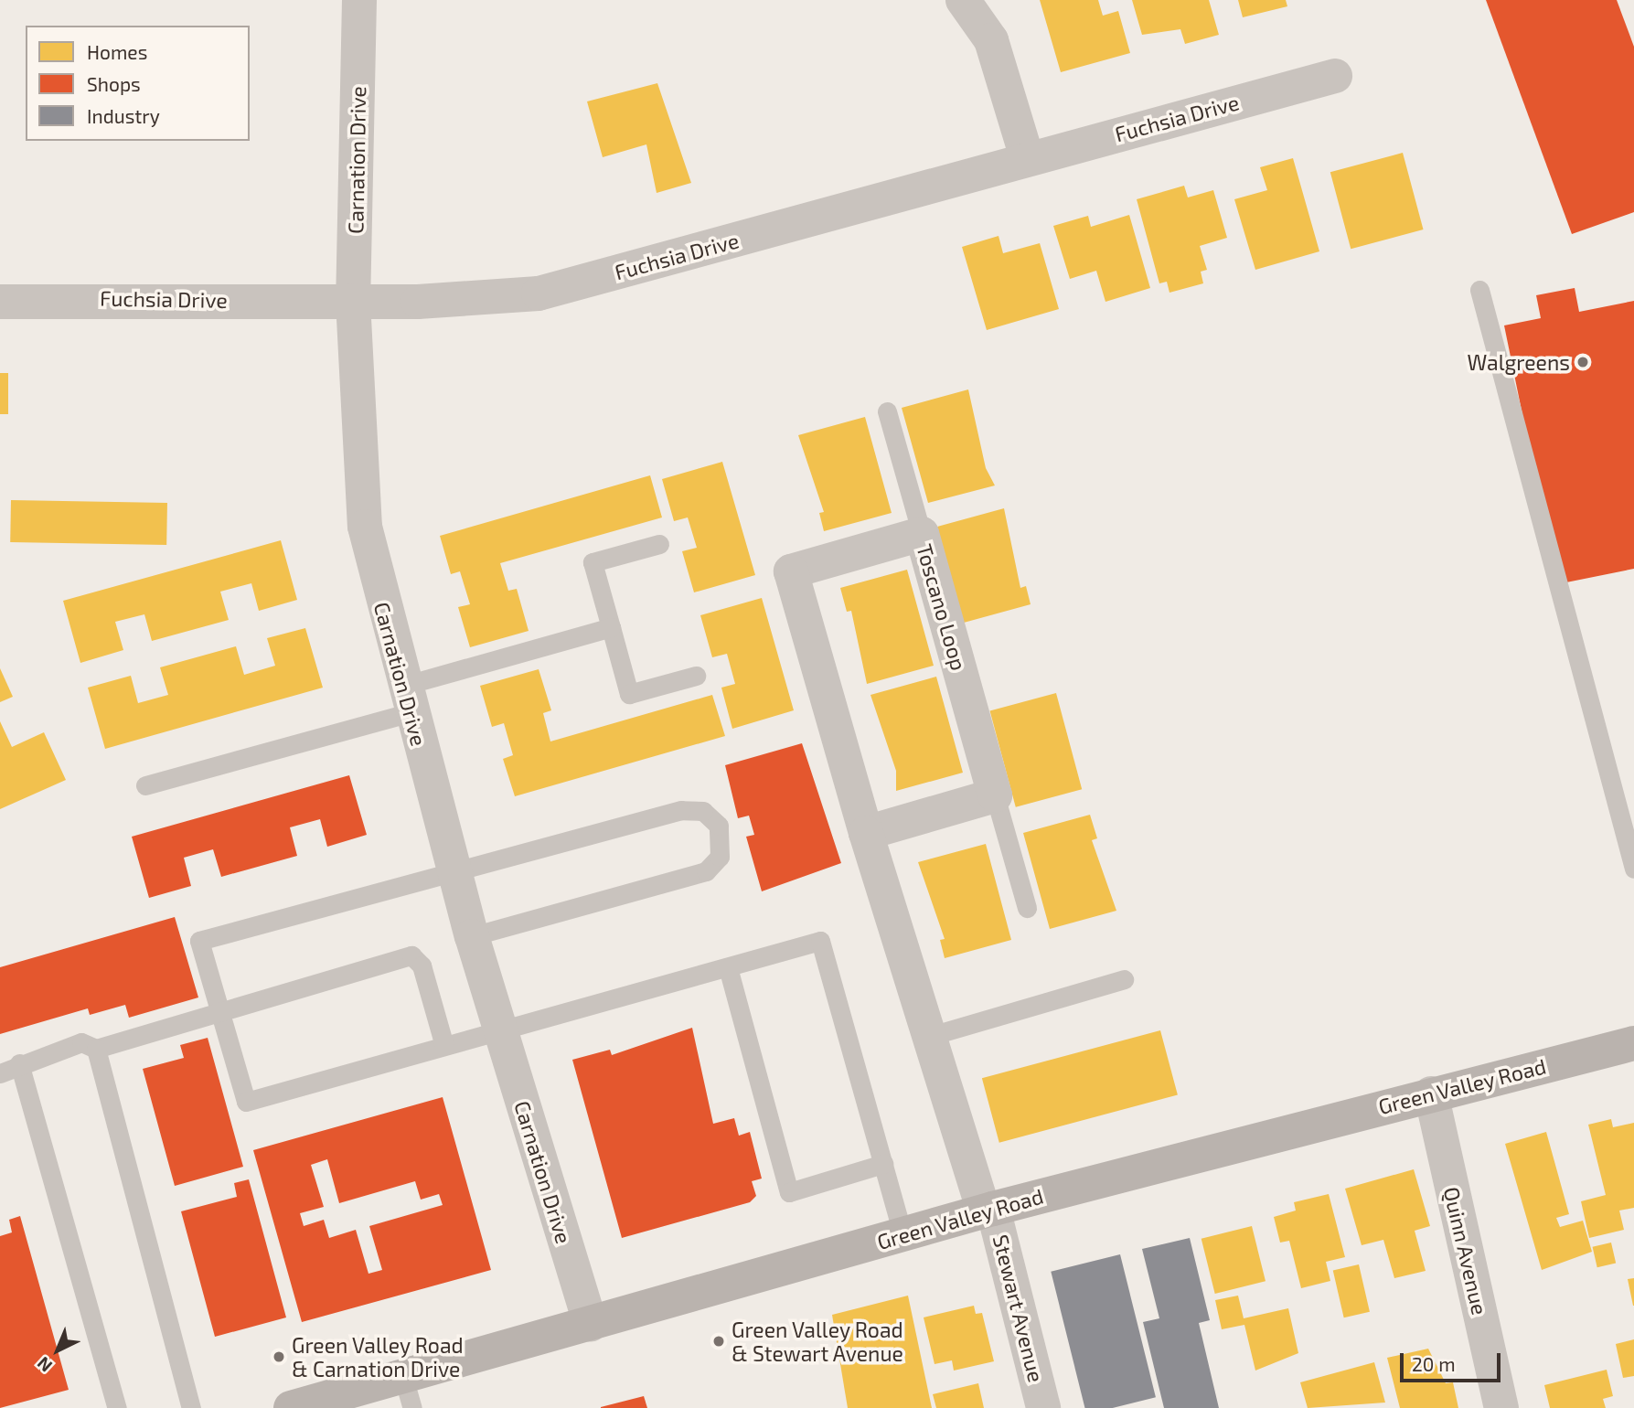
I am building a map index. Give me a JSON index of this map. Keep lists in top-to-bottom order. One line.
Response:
{"streets":{"main road":["Green Valley Road"],"street":["Fuchsia Drive","Carnation Drive","Toscano Loop","Quinn Avenue","Stewart Avenue"]},"crossings":[["Fuchsia Drive","Carnation Drive"],["Carnation Drive","Green Valley Road"],["Toscano Loop","Green Valley Road"],["Toscano Loop","Stewart Avenue"],["Green Valley Road","Quinn Avenue"],["Green Valley Road","Stewart Avenue"]],"places":["Walgreens","Green Valley Road & Stewart Avenue","Green Valley Road & Carnation Drive"],"legend":["Homes","Shops","Industry"],"scale_bar":"20 m","north":"bottom left"}
